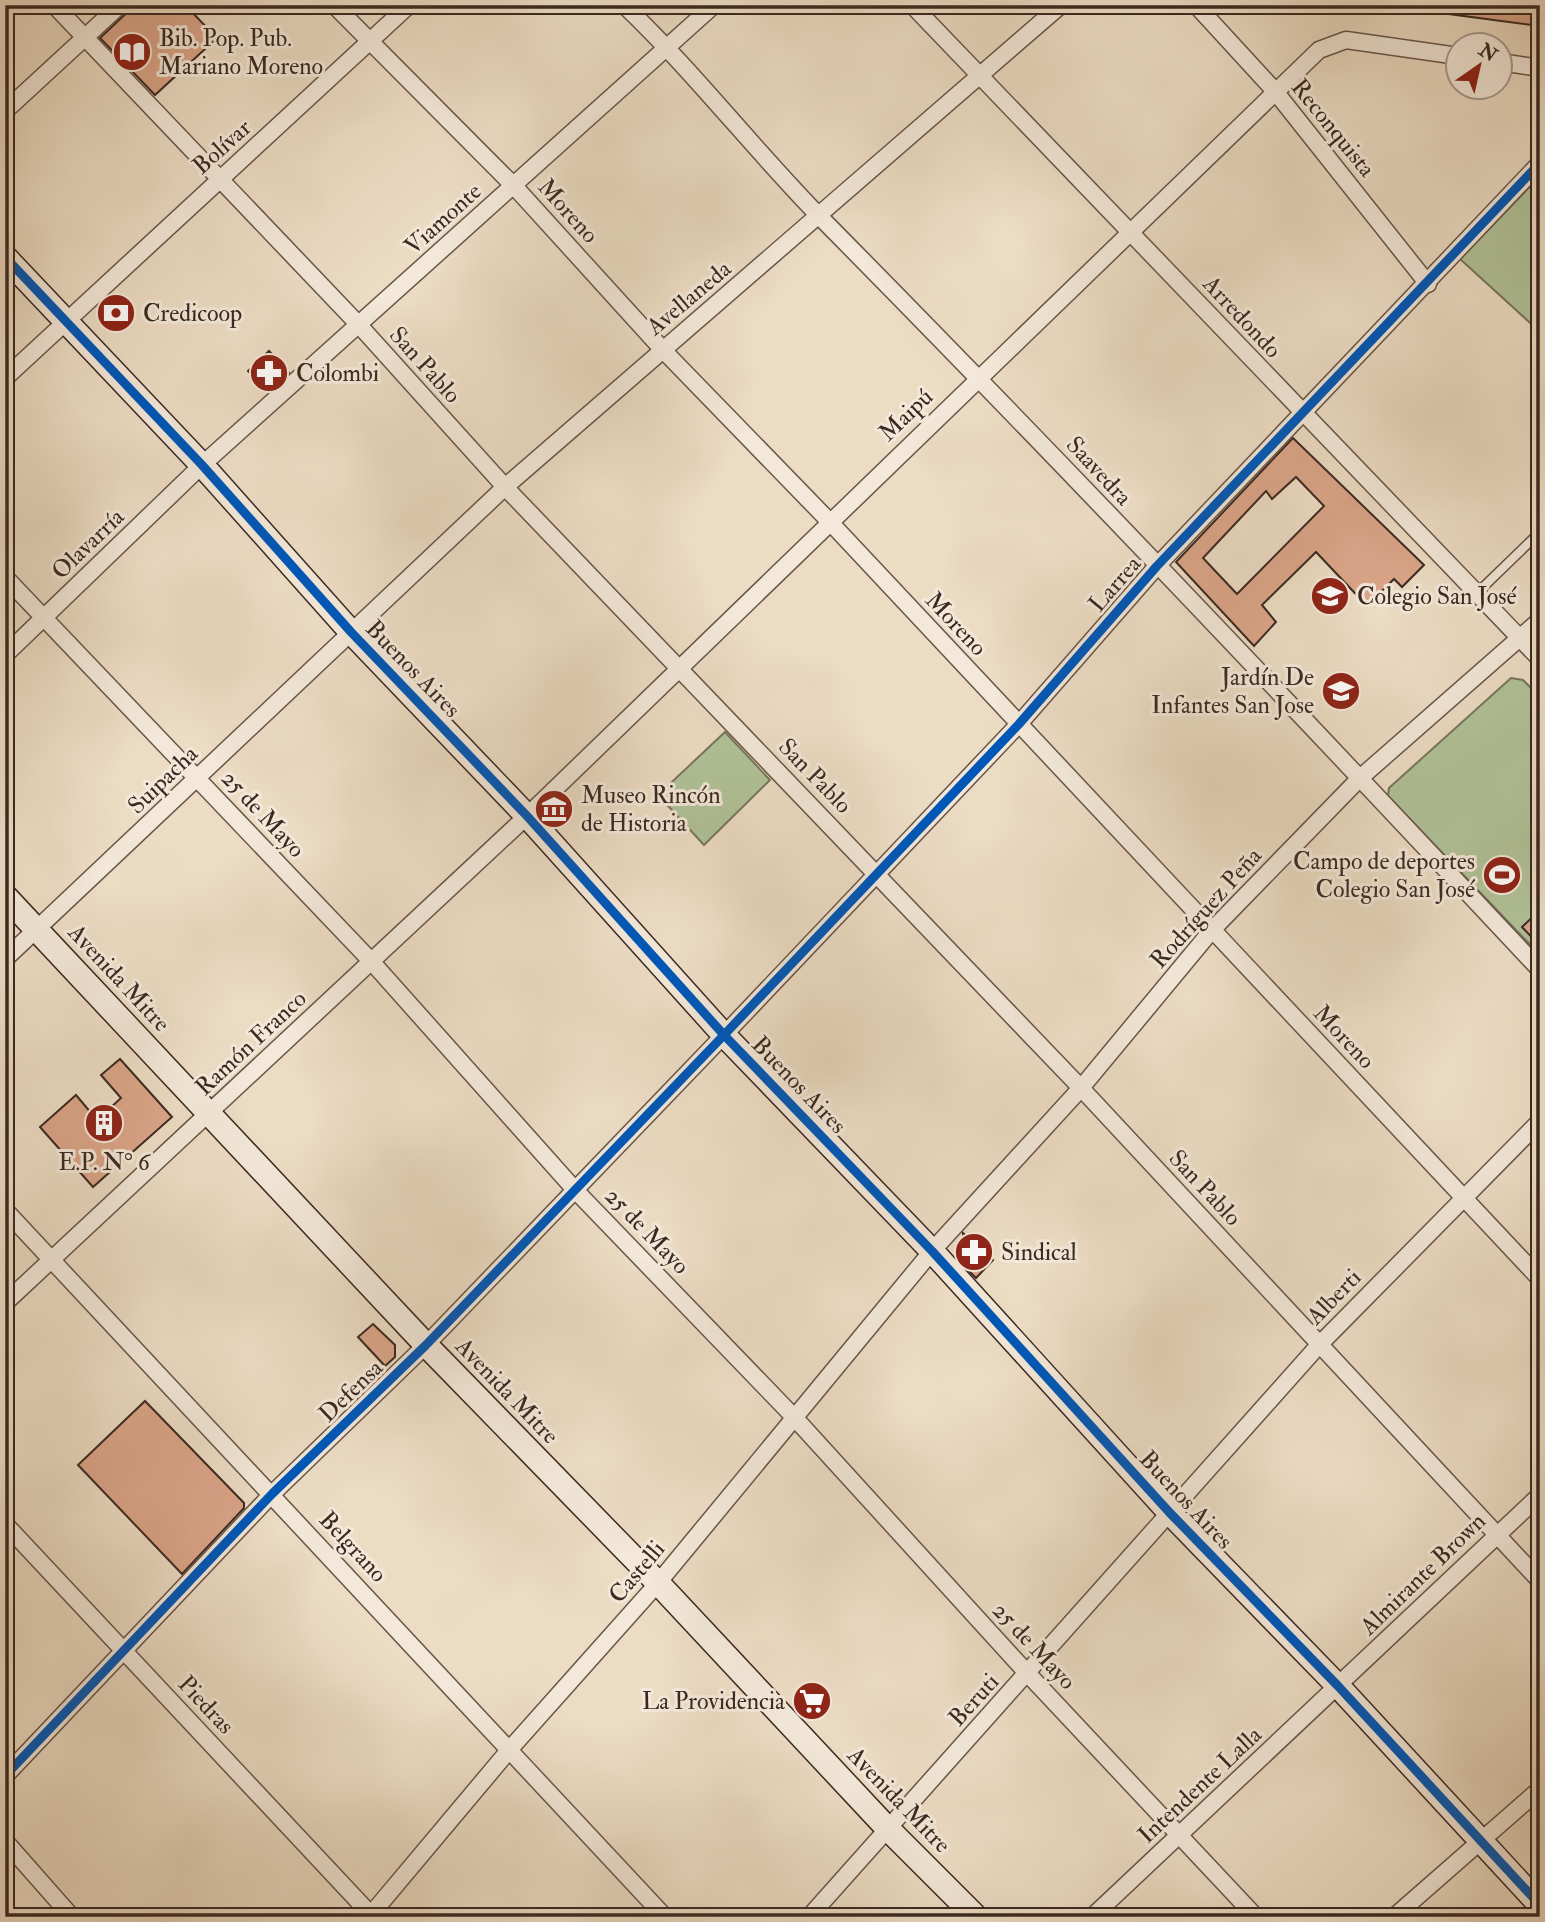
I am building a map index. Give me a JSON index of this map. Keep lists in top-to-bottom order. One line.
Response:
{"streets":{"street":["Reconquista","Bolívar","Moreno","Viamonte","Avellaneda","Arredondo","San Pablo","Maipú","Saavedra","Olavarría","Larrea","Buenos Aires","Suipacha","25 de Mayo","Rodríguez Peña","Avenida Mitre","Ramón Franco","Alberti","Defensa","Belgrano","Castelli","Almirante Brown","Beruti","Piedras","Intendente Lalla"]},"crossings":[["Reconquista","Maipú"],["Reconquista","Larrea"],["Bolívar","Moreno"],["Bolívar","San Pablo"],["Bolívar","Buenos Aires"],["Moreno","Viamonte"],["Moreno","Avellaneda"],["Moreno","Maipú"],["Moreno","Larrea"],["Moreno","Rodríguez Peña"],["Moreno","Alberti"],["Viamonte","San Pablo"],["Viamonte","Saavedra"],["Viamonte","Olavarría"],["Viamonte","Buenos Aires"],["Avellaneda","Arredondo"],["Avellaneda","San Pablo"],["Avellaneda","Saavedra"],["Avellaneda","Buenos Aires"],["Avellaneda","Suipacha"],["Arredondo","Maipú"],["Arredondo","Larrea"],["Arredondo","Rodríguez Peña"],["San Pablo","Maipú"],["San Pablo","Larrea"],["San Pablo","Rodríguez Peña"],["San Pablo","Alberti"],["San Pablo","Almirante Brown"],["Maipú","Saavedra"],["Maipú","Buenos Aires"],["Maipú","Ramón Franco"],["Saavedra","Larrea"],["Saavedra","Rodríguez Peña"],["Olavarría","Buenos Aires"],["Olavarría","25 de Mayo"],["Larrea","Buenos Aires"],["Larrea","Defensa"],["Buenos Aires","Suipacha"],["Buenos Aires","Rodríguez Peña"],["Buenos Aires","Ramón Franco"],["Buenos Aires","Alberti"],["Buenos Aires","Defensa"],["Buenos Aires","Castelli"],["Buenos Aires","Almirante Brown"],["Buenos Aires","Beruti"],["Buenos Aires","Intendente Lalla"],["Suipacha","25 de Mayo"],["Suipacha","Avenida Mitre"],["25 de Mayo","Ramón Franco"],["25 de Mayo","Defensa"],["25 de Mayo","Castelli"],["25 de Mayo","Beruti"],["25 de Mayo","Intendente Lalla"],["Rodríguez Peña","Castelli"],["Avenida Mitre","Ramón Franco"],["Avenida Mitre","Defensa"],["Avenida Mitre","Castelli"],["Avenida Mitre","Beruti"],["Ramón Franco","Belgrano"],["Alberti","Beruti"],["Defensa","Belgrano"],["Defensa","Piedras"],["Belgrano","Castelli"],["Castelli","Piedras"],["Almirante Brown","Intendente Lalla"]],"places":{"library":["Bib. Pop. Pub. Mariano Moreno"],"bank":["Credicoop"],"pharmacy":["Colombi","Sindical"],"school or university":["Colegio San José","Jardín De Infantes San Jose"],"museum":["Museo Rincón de Historia"],"sports":["Campo de deportes Colegio San José"],"building":["E.P. N° 6"],"supermarket":["La Providencia"]},"north":"top right"}
